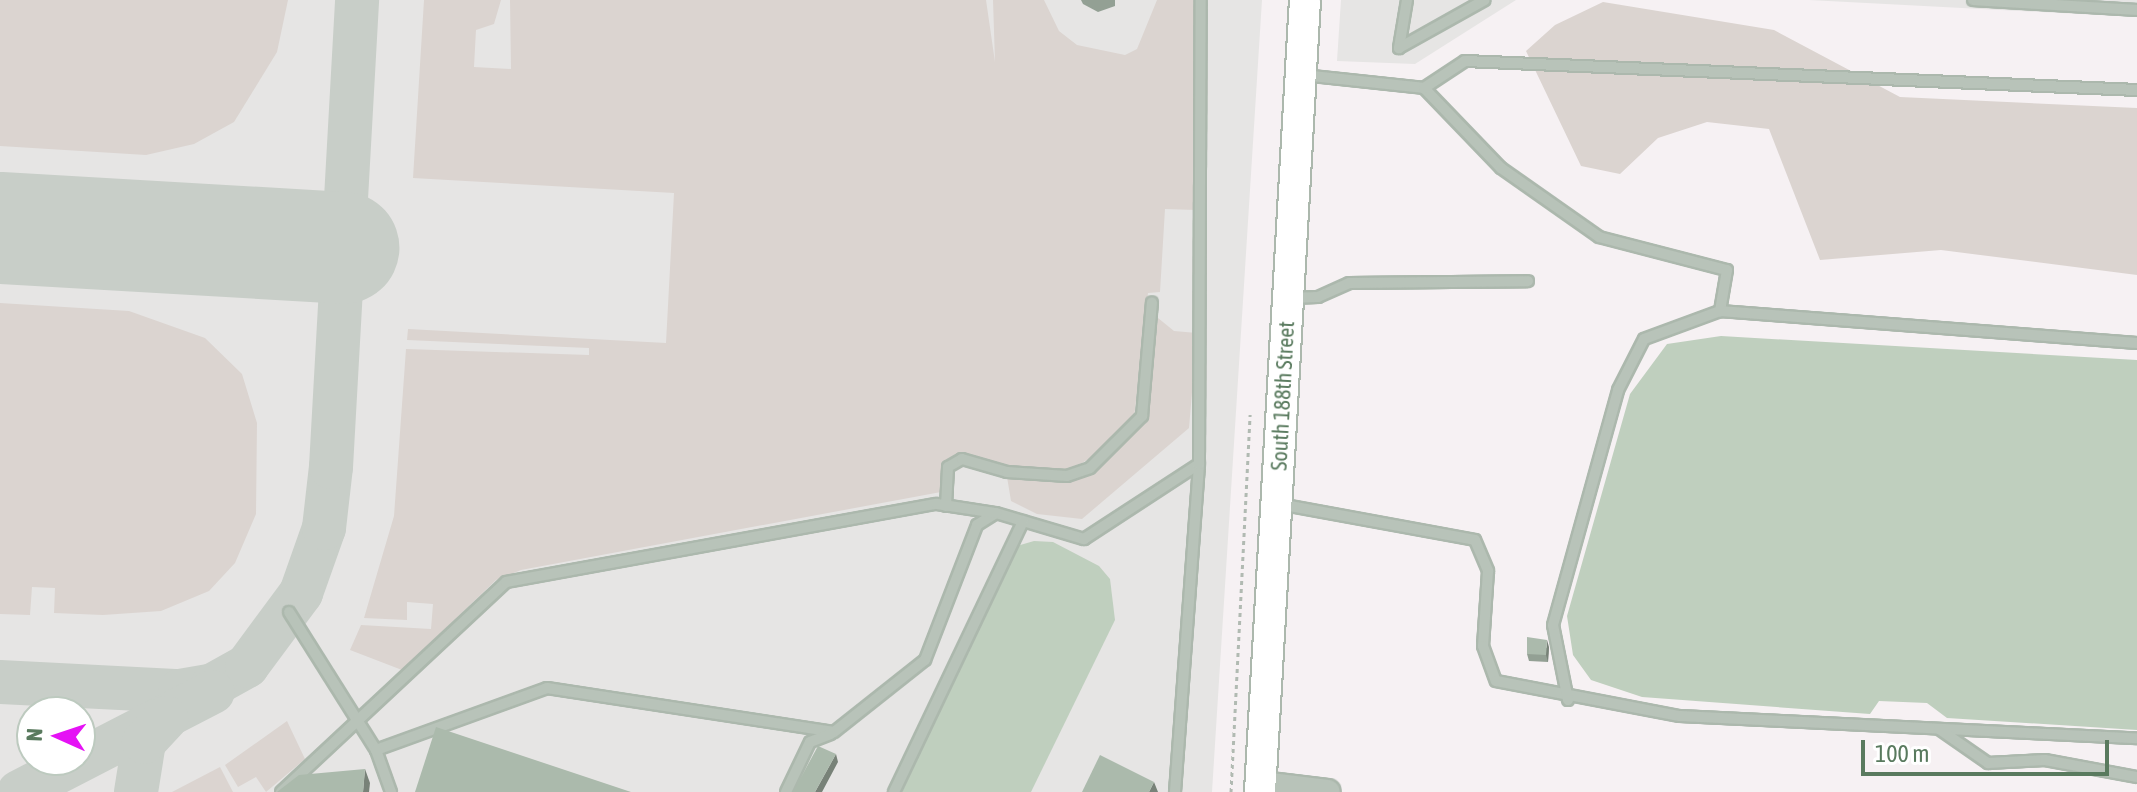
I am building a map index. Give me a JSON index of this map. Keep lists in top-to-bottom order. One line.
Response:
{"streets":{"main road":["South 188th Street"]},"scale_bar":"100 m","north":"left"}
